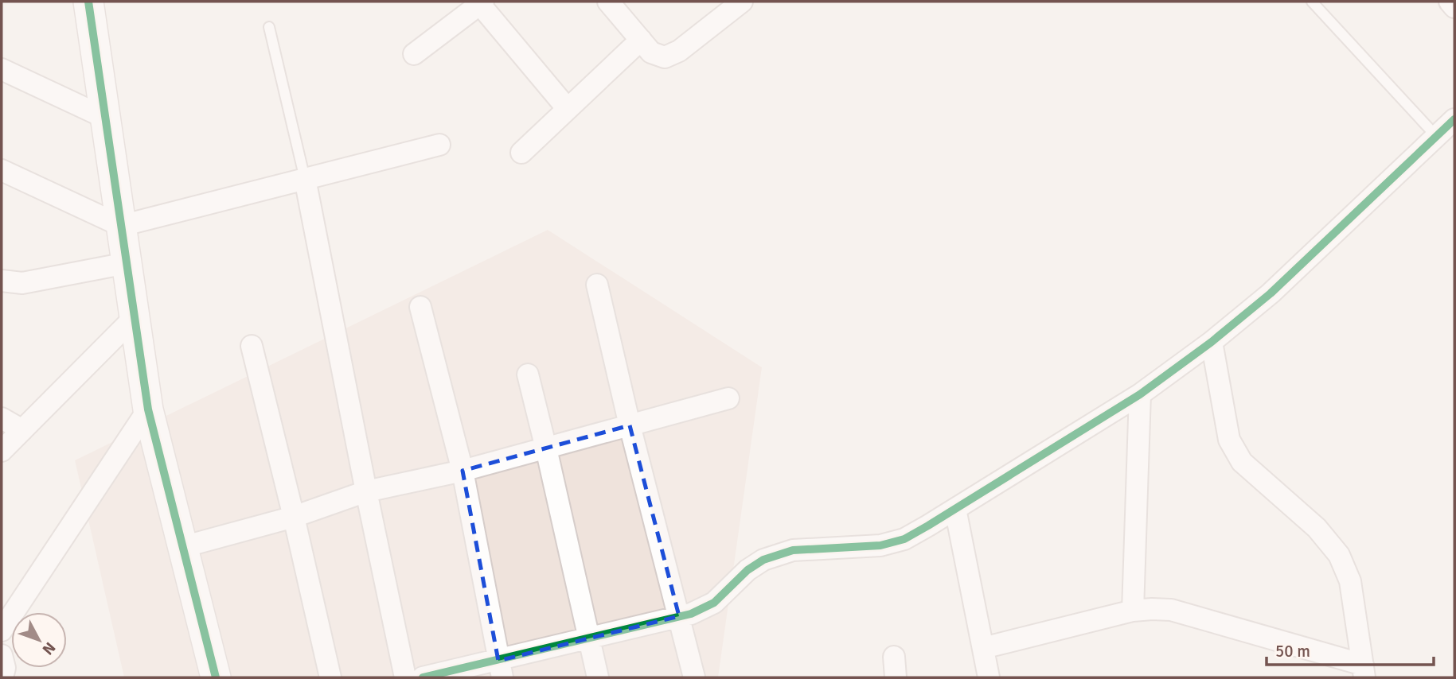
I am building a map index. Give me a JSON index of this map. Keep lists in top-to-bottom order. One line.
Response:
{"scale_bar":"50 m","north":"bottom right"}
